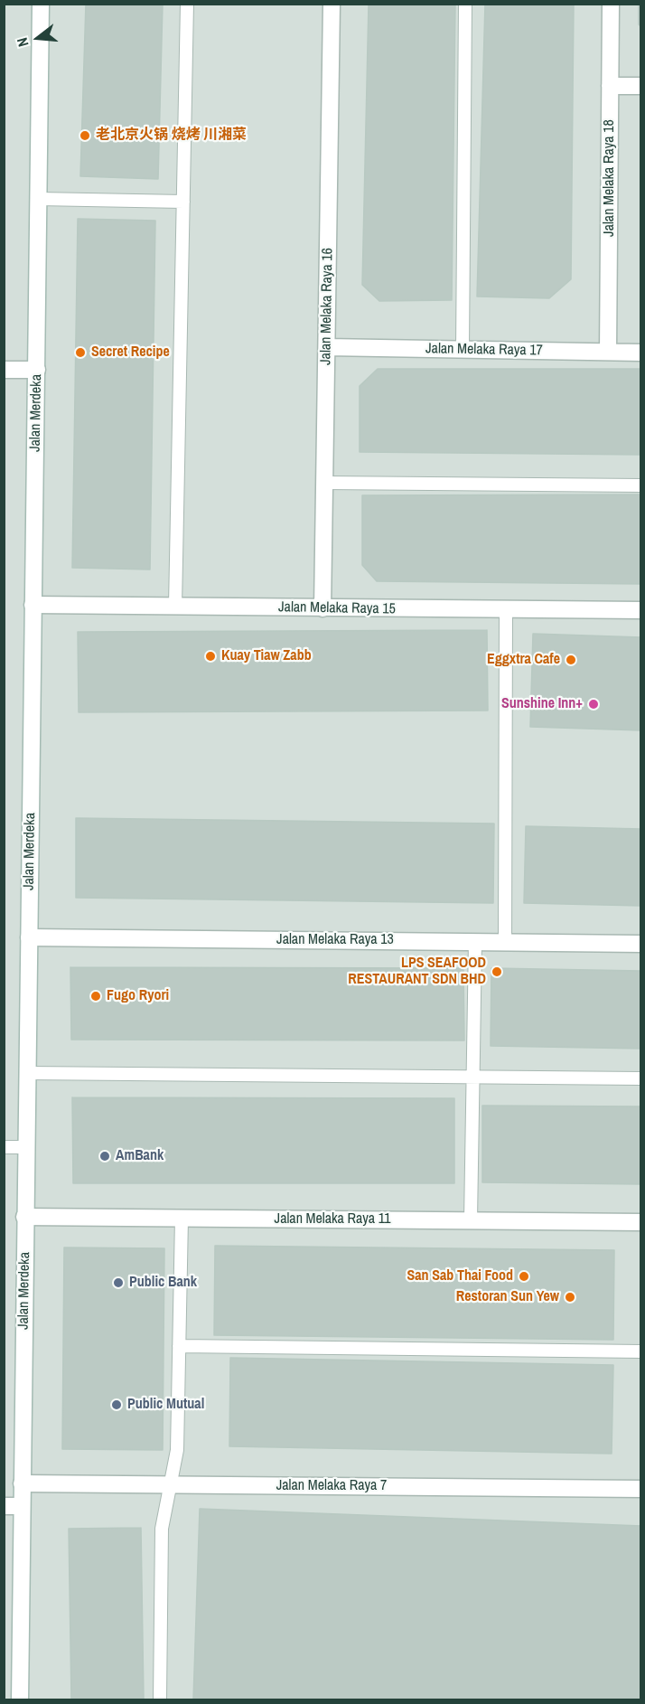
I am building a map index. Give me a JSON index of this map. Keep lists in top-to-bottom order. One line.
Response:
{"streets":{"street":["Jalan Melaka Raya 18","Jalan Melaka Raya 16","Jalan Melaka Raya 17","Jalan Merdeka","Jalan Melaka Raya 15","Jalan Melaka Raya 13","Jalan Melaka Raya 11","Jalan Melaka Raya 7"]},"crossings":[["Jalan Melaka Raya 18","Jalan Melaka Raya 17"],["Jalan Melaka Raya 16","Jalan Melaka Raya 17"],["Jalan Melaka Raya 16","Jalan Melaka Raya 15"],["Jalan Merdeka","Jalan Melaka Raya 15"],["Jalan Merdeka","Jalan Melaka Raya 13"],["Jalan Merdeka","Jalan Melaka Raya 11"],["Jalan Merdeka","Jalan Melaka Raya 7"]],"places":["老北京火锅 烧烤 川湘菜","Secret Recipe","Kuay Tiaw Zabb","Eggxtra Cafe","Sunshine Inn+","LPS SEAFOOD RESTAURANT SDN BHD","Fugo Ryori","AmBank","San Sab Thai Food","Public Bank","Restoran Sun Yew","Public Mutual"],"north":"left"}
